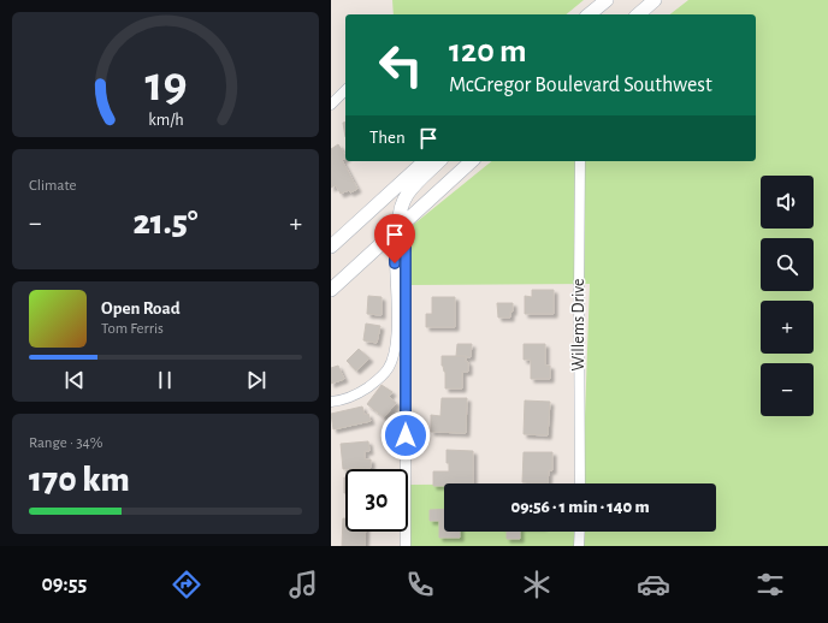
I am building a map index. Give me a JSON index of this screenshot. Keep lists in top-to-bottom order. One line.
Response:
{"streets":{"street":["Willems Drive"]},"page":{"turn":["120 m","McGregor Boulevard Southwest"],"then":"Then","tile":["Climate",["Range · 34%","170 km"]],"map_buttons":["+","−"],"heat":["−","21.5°","+"],"song":["Open Road","Tom Ferris"],"limit":"30","trip":"09:56 · 1 min · 140 m","tabs":"09:55","gauge":["19","km/h"]}}
